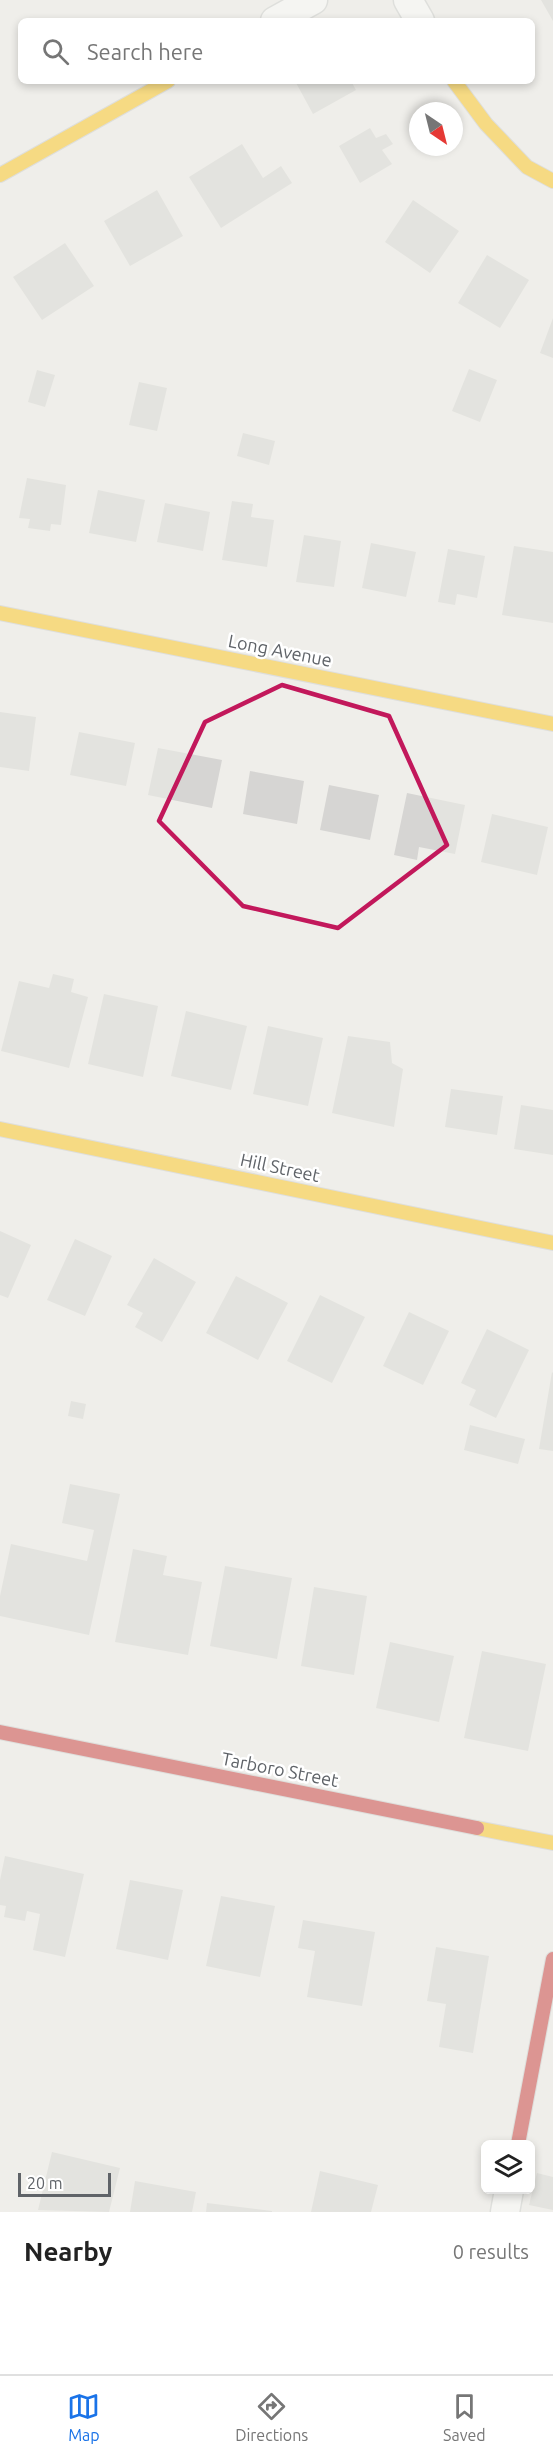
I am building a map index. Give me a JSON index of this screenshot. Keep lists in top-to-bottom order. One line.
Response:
{"streets":{"street":["Long Avenue","Hill Street","Tarboro Street"]},"scale_bar":"20 m","north":"bottom right","page":{"search":"Search here","scale":"20 m","heading":["Nearby","0 results"],"nav":["Map","Directions","Saved"]}}
